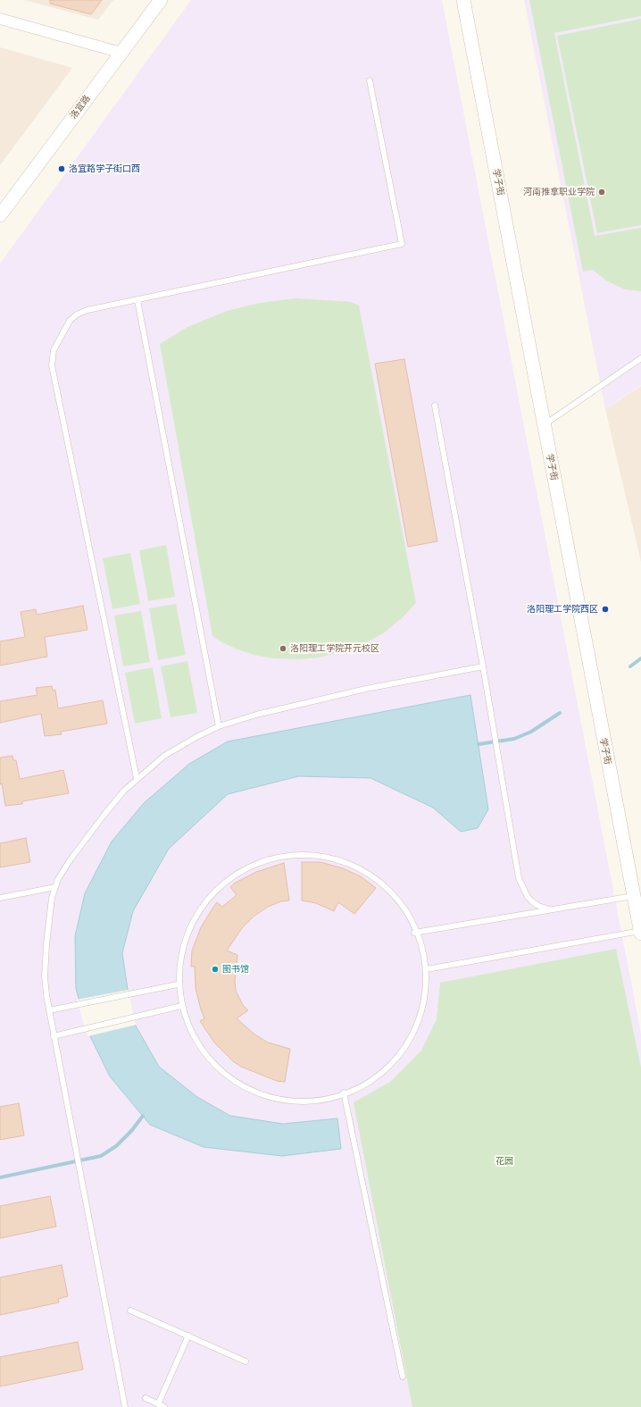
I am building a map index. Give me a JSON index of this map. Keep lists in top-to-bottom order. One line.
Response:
{"streets":{"street":["洛宜路","学子街"]},"parks":["花园"],"places":["洛宜路学子街口西","河南推拿职业学院","洛阳理工学院西区","洛阳理工学院开元校区","图书馆"]}
